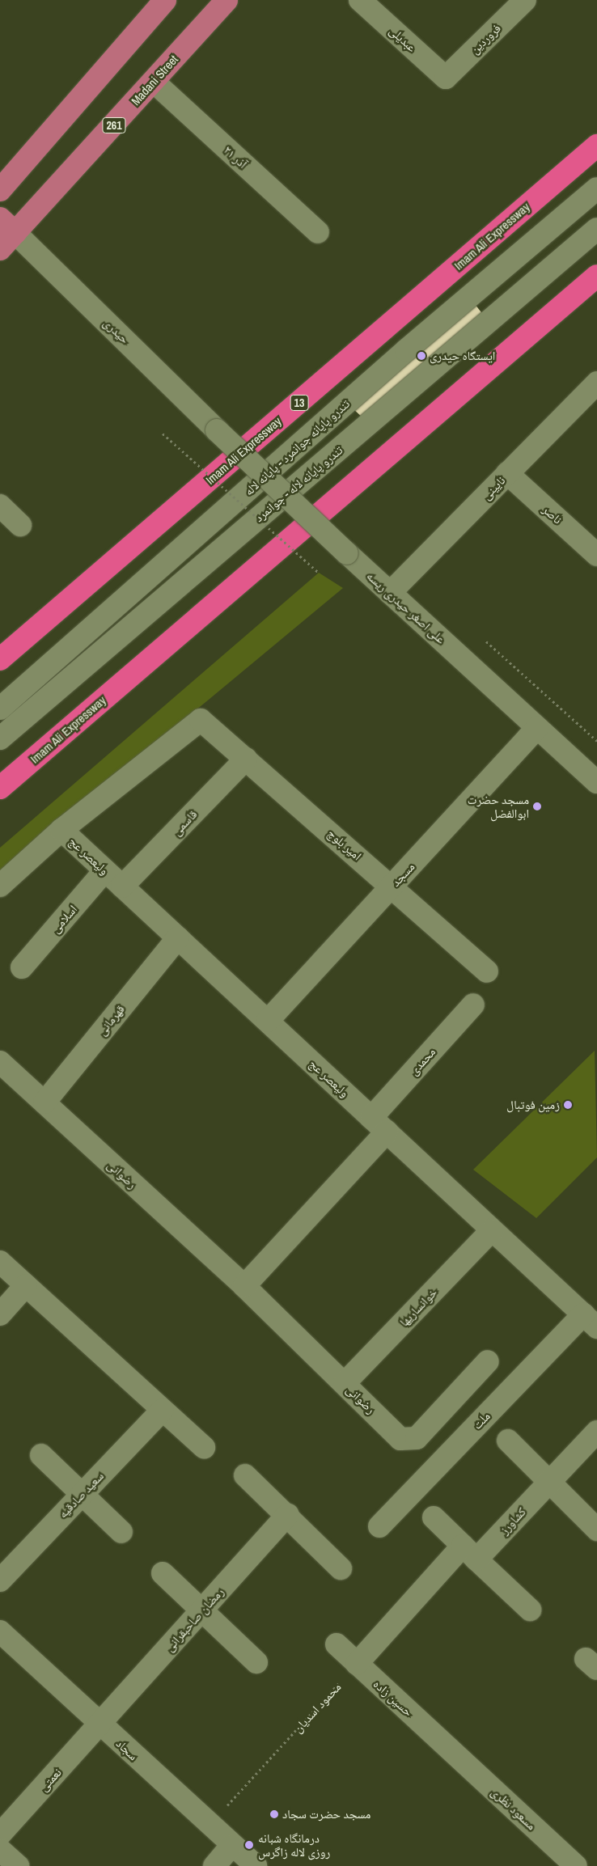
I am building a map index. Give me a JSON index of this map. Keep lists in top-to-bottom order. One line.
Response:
{"streets":{"highway":["Imam Ali Expressway","13"],"main road":["Madani Street","261"],"street":["عبدیلی","فروردین","آذر ۲۱","حیدری","تندرو پایانه جوانمرد - پایانه لاله","تندرو پایانه لاله - جوانمرد","نایینی","ناصر","علی اصغر حیدری ریسه","قاسمی","امیر بلوچ","ولیعصر عج","مسجد","اسلامی","قهرمانی","محمدی","رضوانی","خوانساریها","ملت","سعید صادقیه","کشاورز","رمضان صاحبقرانی","حسین زاده","سجاد","نعمتی","مسعود نظری"],"path":["محمود اسدیان"]},"crossings":[["عبدیلی","فروردین"],["Madani Street","آذر ۲۱"],["Madani Street","حیدری"],["حیدری","علی اصغر حیدری ریسه"],["نایینی","ناصر"],["نایینی","علی اصغر حیدری ریسه"],["علی اصغر حیدری ریسه","مسجد"],["قاسمی","امیر بلوچ"],["قاسمی","ولیعصر عج"],["امیر بلوچ","ولیعصر عج"],["امیر بلوچ","مسجد"],["ولیعصر عج","مسجد"],["ولیعصر عج","اسلامی"],["ولیعصر عج","قهرمانی"],["ولیعصر عج","محمدی"],["ولیعصر عج","خوانساریها"],["ولیعصر عج","ملت"],["قهرمانی","رضوانی"],["رضوانی","خوانساریها"],["کشاورز","حسین زاده"],["کشاورز","محمود اسدیان"],["رمضان صاحبقرانی","سجاد"],["رمضان صاحبقرانی","نعمتی"],["حسین زاده","محمود اسدیان"],["حسین زاده","مسعود نظری"],["محمود اسدیان","سجاد"],["سجاد","نعمتی"]],"places":["ایستگاه حیدری","مسجد حضرت ابوالفضل","زمین فوتبال","مسجد حضرت سجاد","درمانگاه شبانه روزی لاله زاگرس"]}
